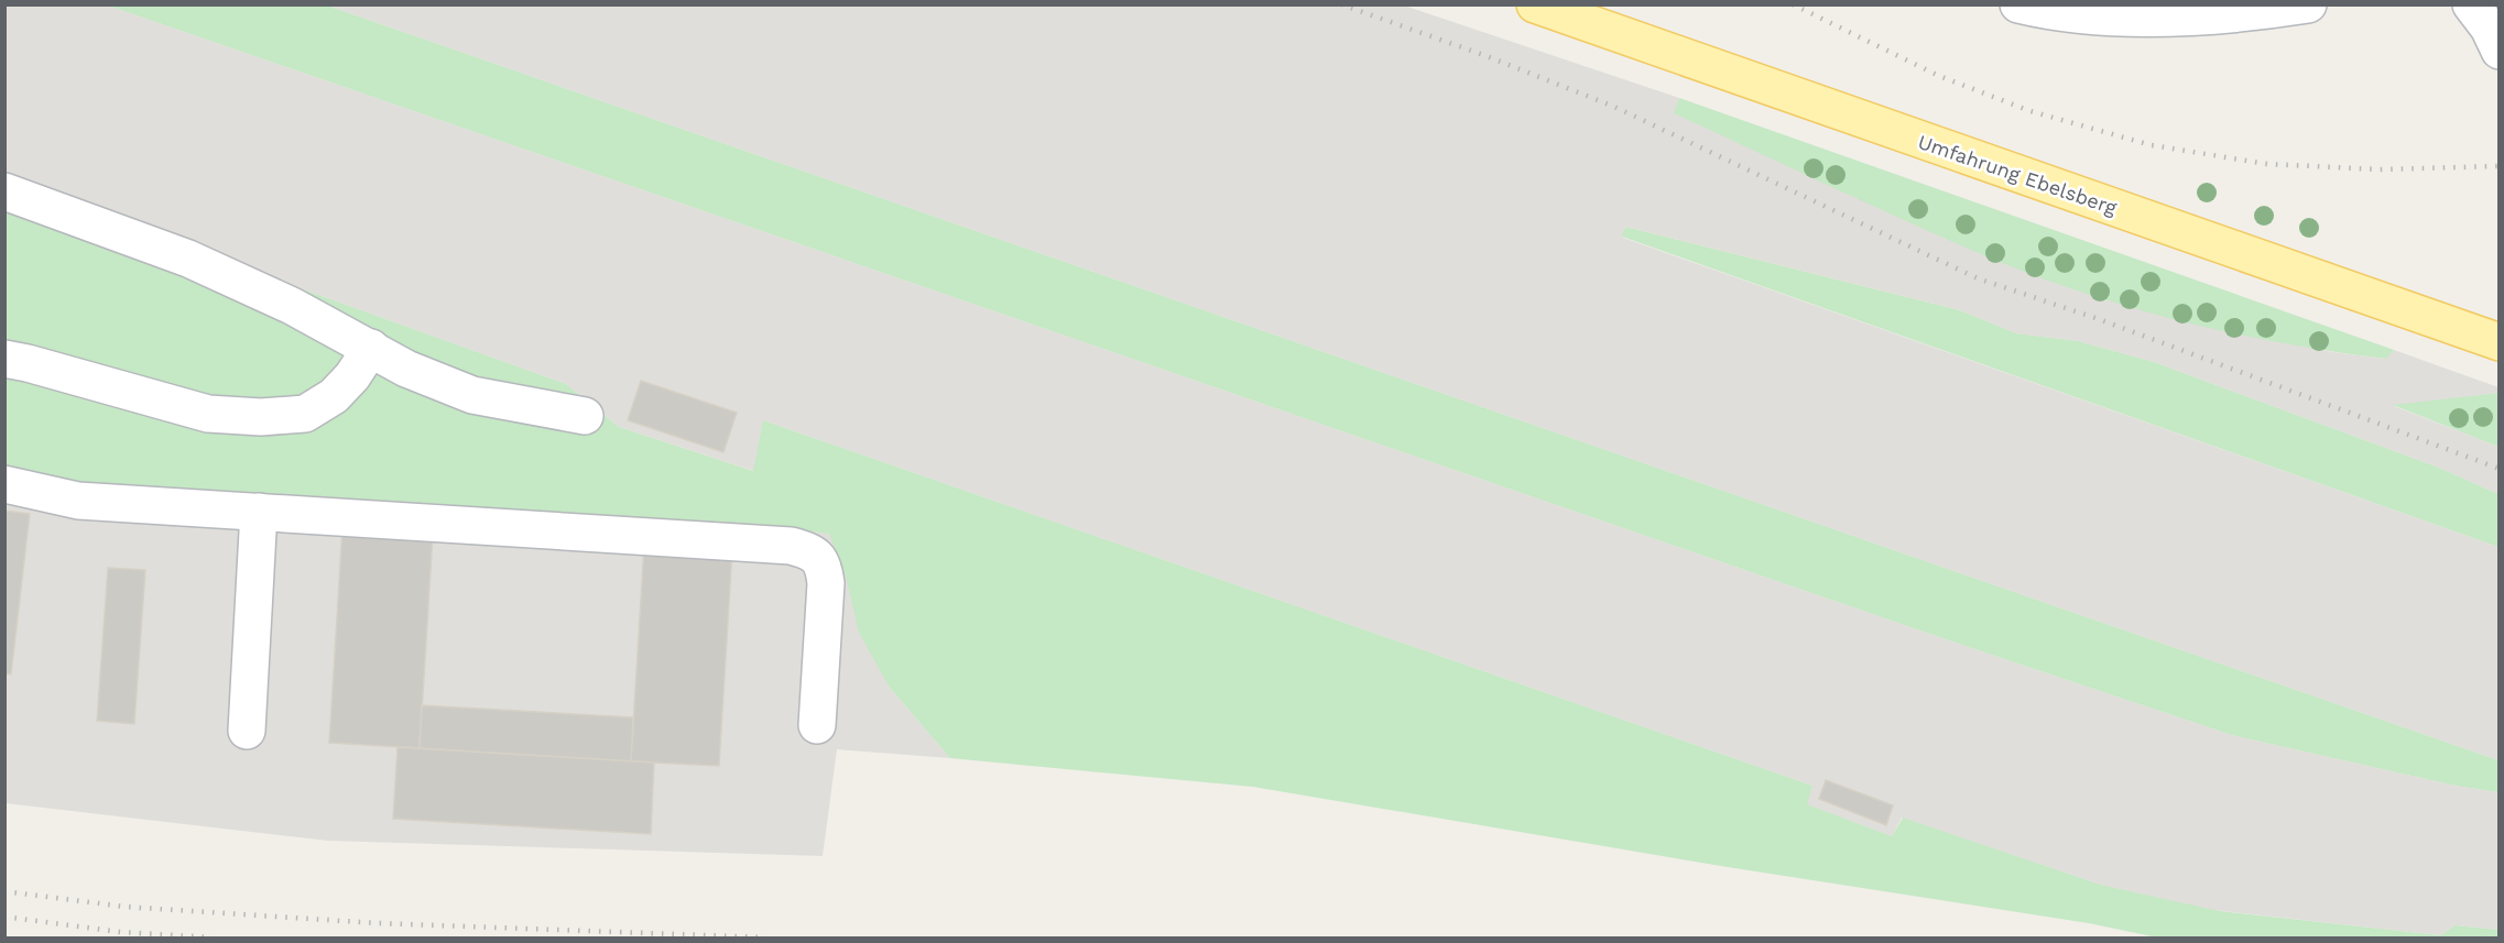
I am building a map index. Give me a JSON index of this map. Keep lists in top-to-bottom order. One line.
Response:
{"streets":{"main road":["Umfahrung Ebelsberg"]}}
